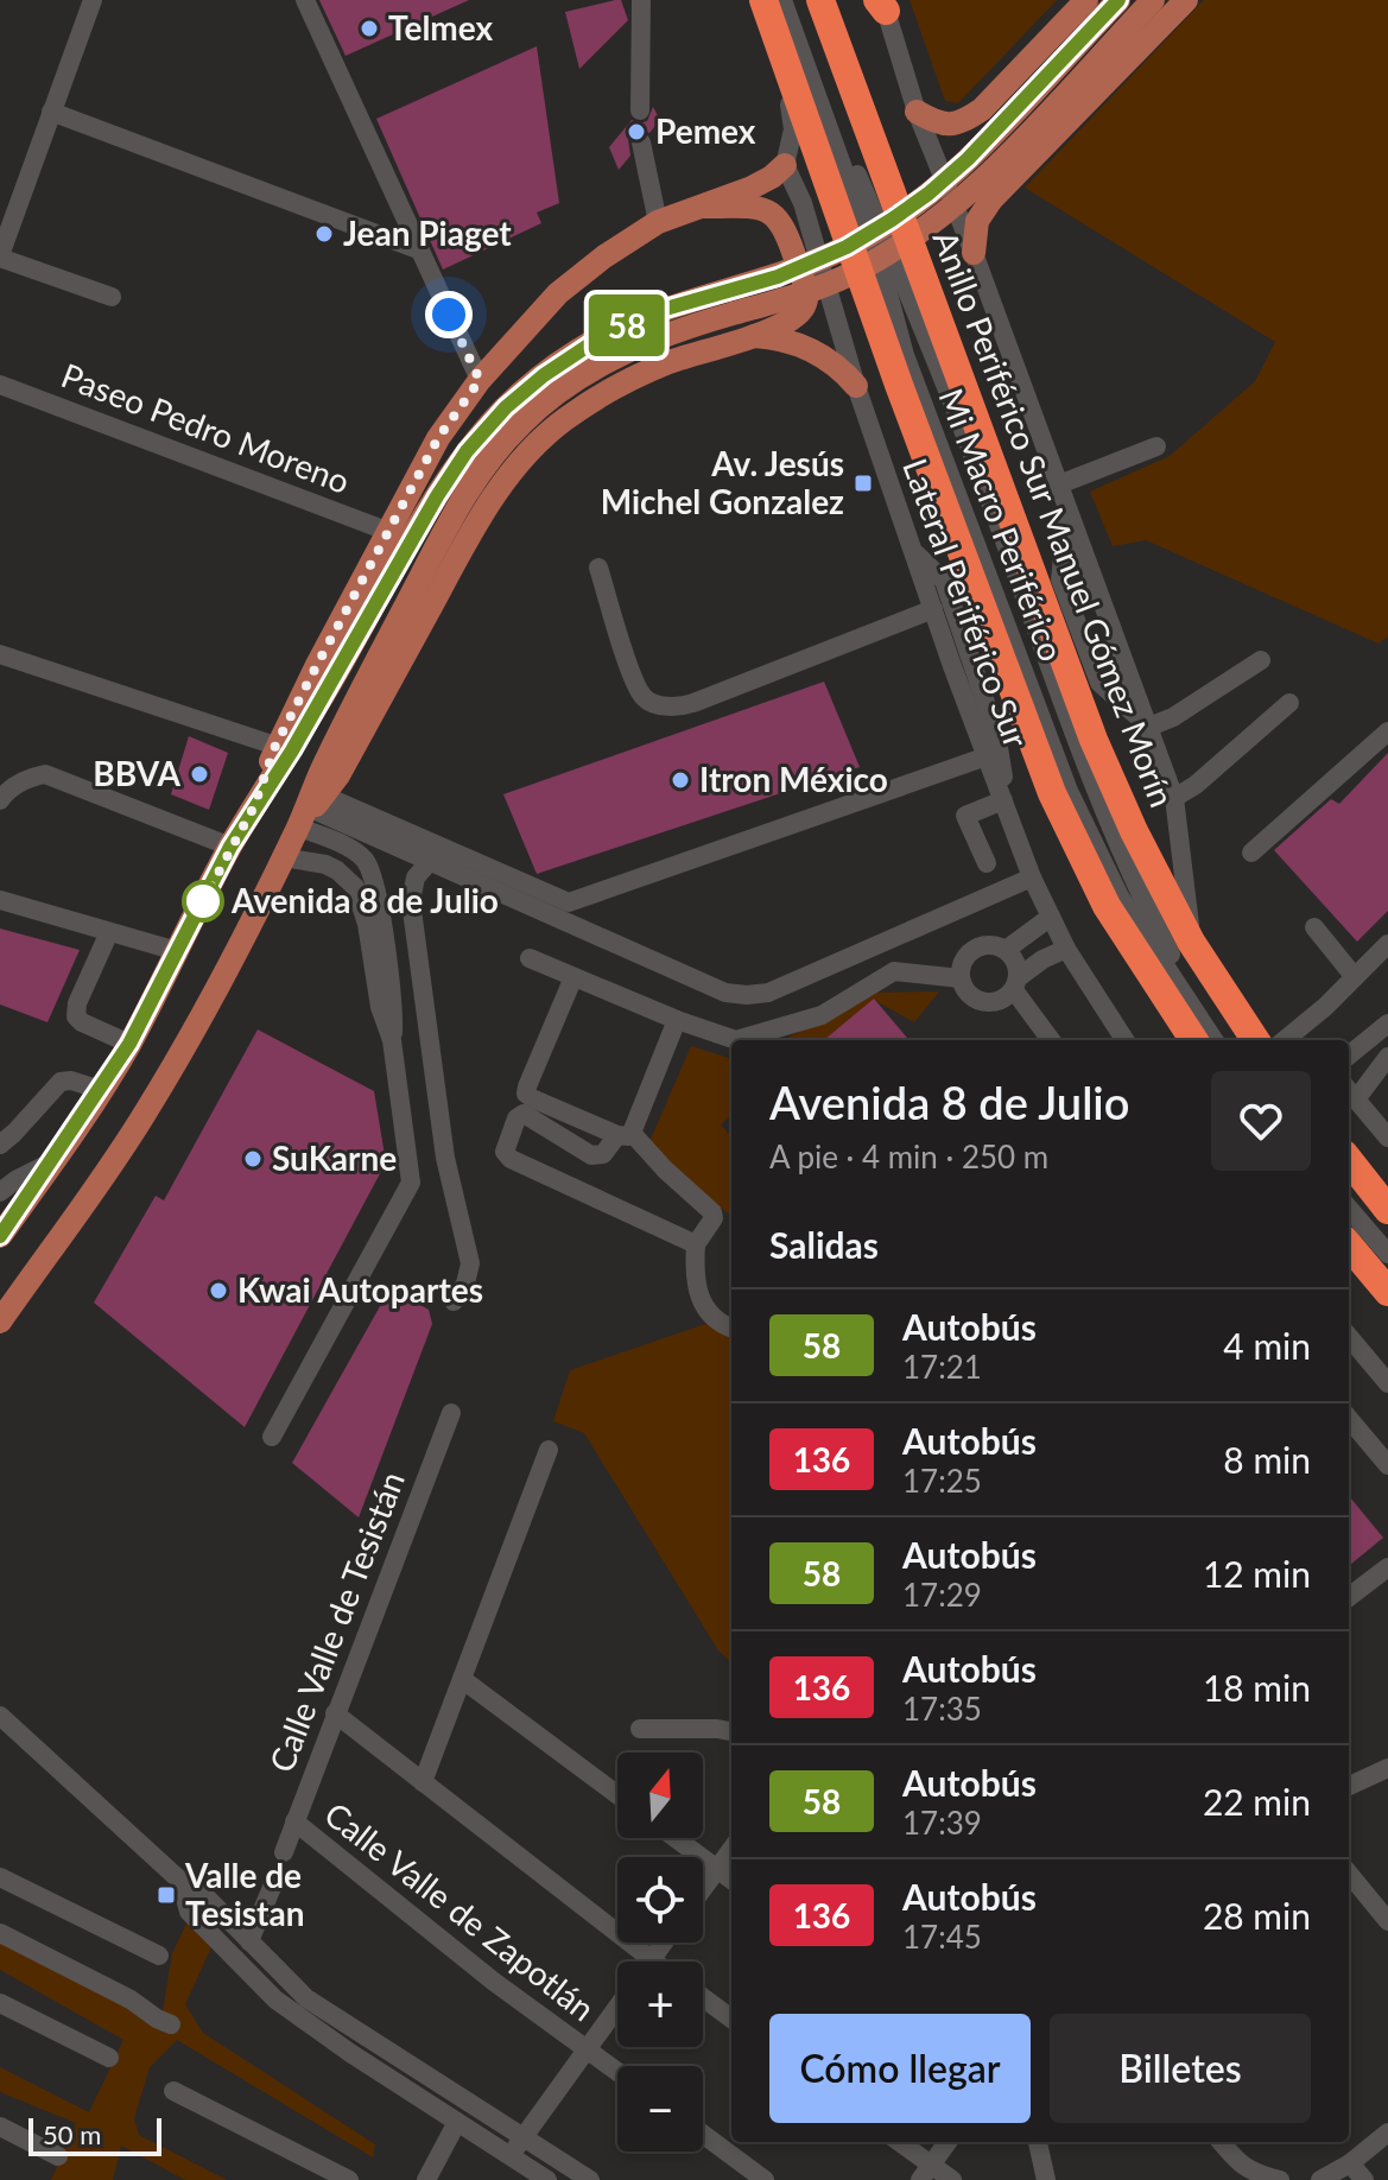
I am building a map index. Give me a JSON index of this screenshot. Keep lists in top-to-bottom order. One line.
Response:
{"streets":{"highway":["Anillo Periférico Sur Manuel Gómez Morín"],"street":["Paseo Pedro Moreno","Mi Macro Periférico","Lateral Periférico Sur","Calle Valle de Tesistán","Calle Valle de Zapotlán"]},"crossings":[["Calle Valle de Tesistán","Calle Valle de Zapotlán"]],"places":{"other":["Telmex","Pemex","Jean Piaget","BBVA","Itron México","Avenida 8 de Julio","SuKarne","Kwai Autopartes"],"transit":["Av. Jesús Michel Gonzalez","Valle de Tesistan"]},"lines":["bus line 58"],"scale_bar":"50 m","north":"top","page":{"on_map":"58","heading":[["Avenida 8 de Julio","A pie · 4 min · 250 m"],"Salidas"],"list":[{"mark":"58","name":"Autobús","note":"17:21","value":"4 min"},{"mark":"136","name":"Autobús","note":"17:25","value":"8 min"},{"mark":"58","name":"Autobús","note":"17:29","value":"12 min"},{"mark":"136","name":"Autobús","note":"17:35","value":"18 min"},{"mark":"58","name":"Autobús","note":"17:39","value":"22 min"},{"mark":"136","name":"Autobús","note":"17:45","value":"28 min"}],"map_buttons":["+","−"],"buttons":["Cómo llegar","Billetes"],"scale":"50 m"}}
